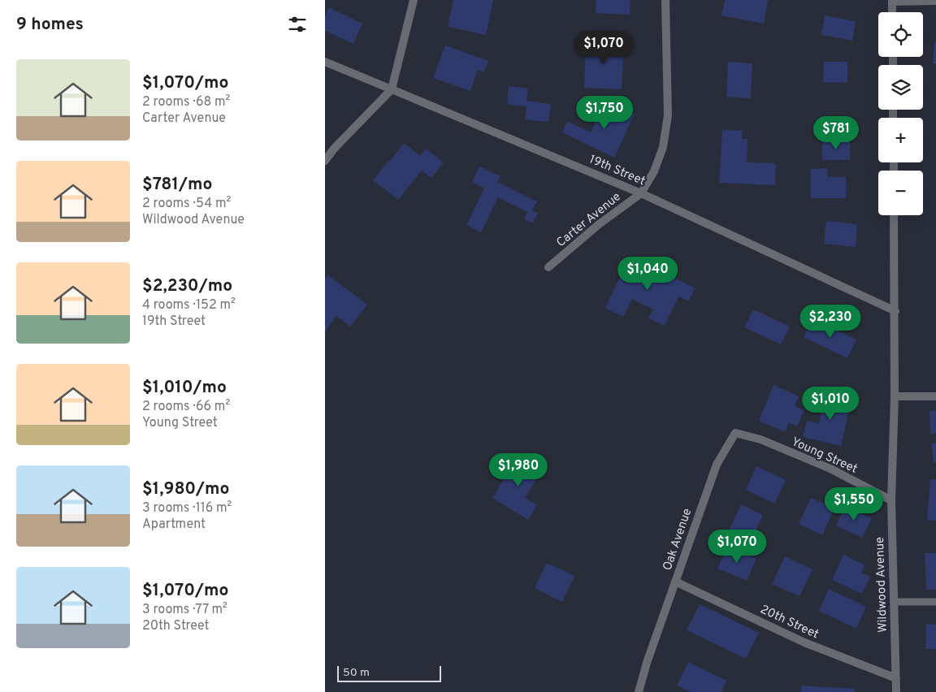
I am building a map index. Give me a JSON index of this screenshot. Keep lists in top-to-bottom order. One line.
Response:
{"streets":{"street":["19th Street","Carter Avenue","Young Street","Oak Avenue","Wildwood Avenue","20th Street"]},"crossings":[["19th Street","Carter Avenue"],["19th Street","Wildwood Avenue"],["Young Street","Oak Avenue"],["Young Street","Wildwood Avenue"],["Oak Avenue","20th Street"],["Wildwood Avenue","20th Street"]],"scale_bar":"50 m","page":{"heading":"9 homes","map_buttons":["+","−"],"price":["$1,070","$1,750","$781","$1,040","$2,230","$1,010","$1,980","$1,550","$1,070"],"list":[{"name":"$1,070/mo","note":"2 rooms · 68 m² · Carter Avenue"},{"name":"$781/mo","note":"2 rooms · 54 m² · Wildwood Avenue"},{"name":"$2,230/mo","note":"4 rooms · 152 m² · 19th Street"},{"name":"$1,010/mo","note":"2 rooms · 66 m² · Young Street"},{"name":"$1,980/mo","note":"3 rooms · 116 m² · Apartment"},{"name":"$1,070/mo","note":"3 rooms · 77 m² · 20th Street"}],"scale":"50 m"}}
